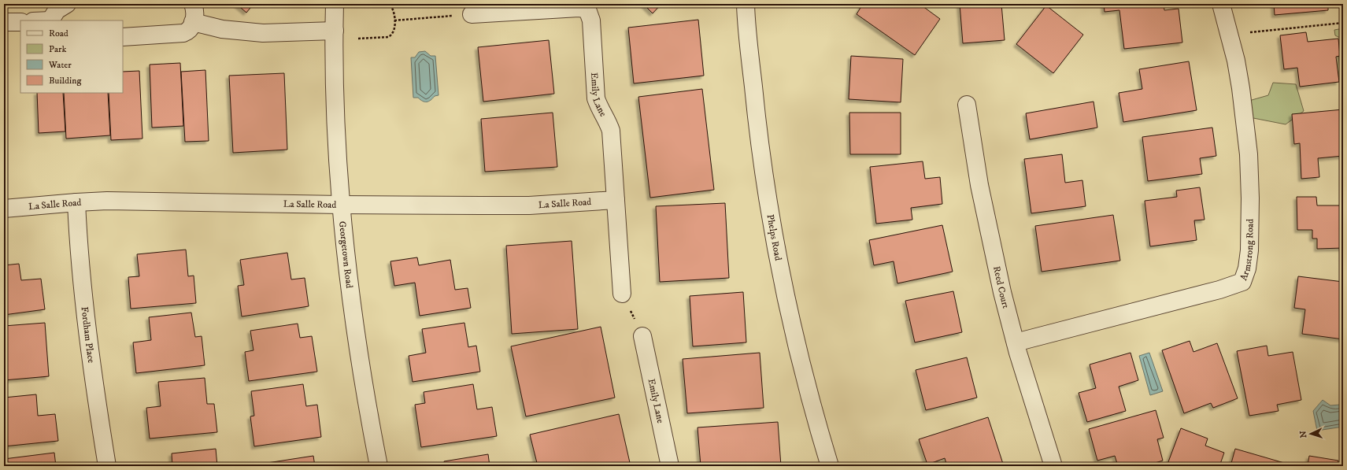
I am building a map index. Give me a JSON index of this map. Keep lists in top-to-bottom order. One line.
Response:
{"streets":{"street":["Emily Lane","La Salle Road","Phelps Road","Armstrong Road","Georgetown Road","Reed Court","Fordham Place"]},"crossings":[["Emily Lane","La Salle Road"],["La Salle Road","Georgetown Road"],["La Salle Road","Fordham Place"],["Armstrong Road","Reed Court"]],"legend":["Road","Park","Water","Building"],"north":"left"}
